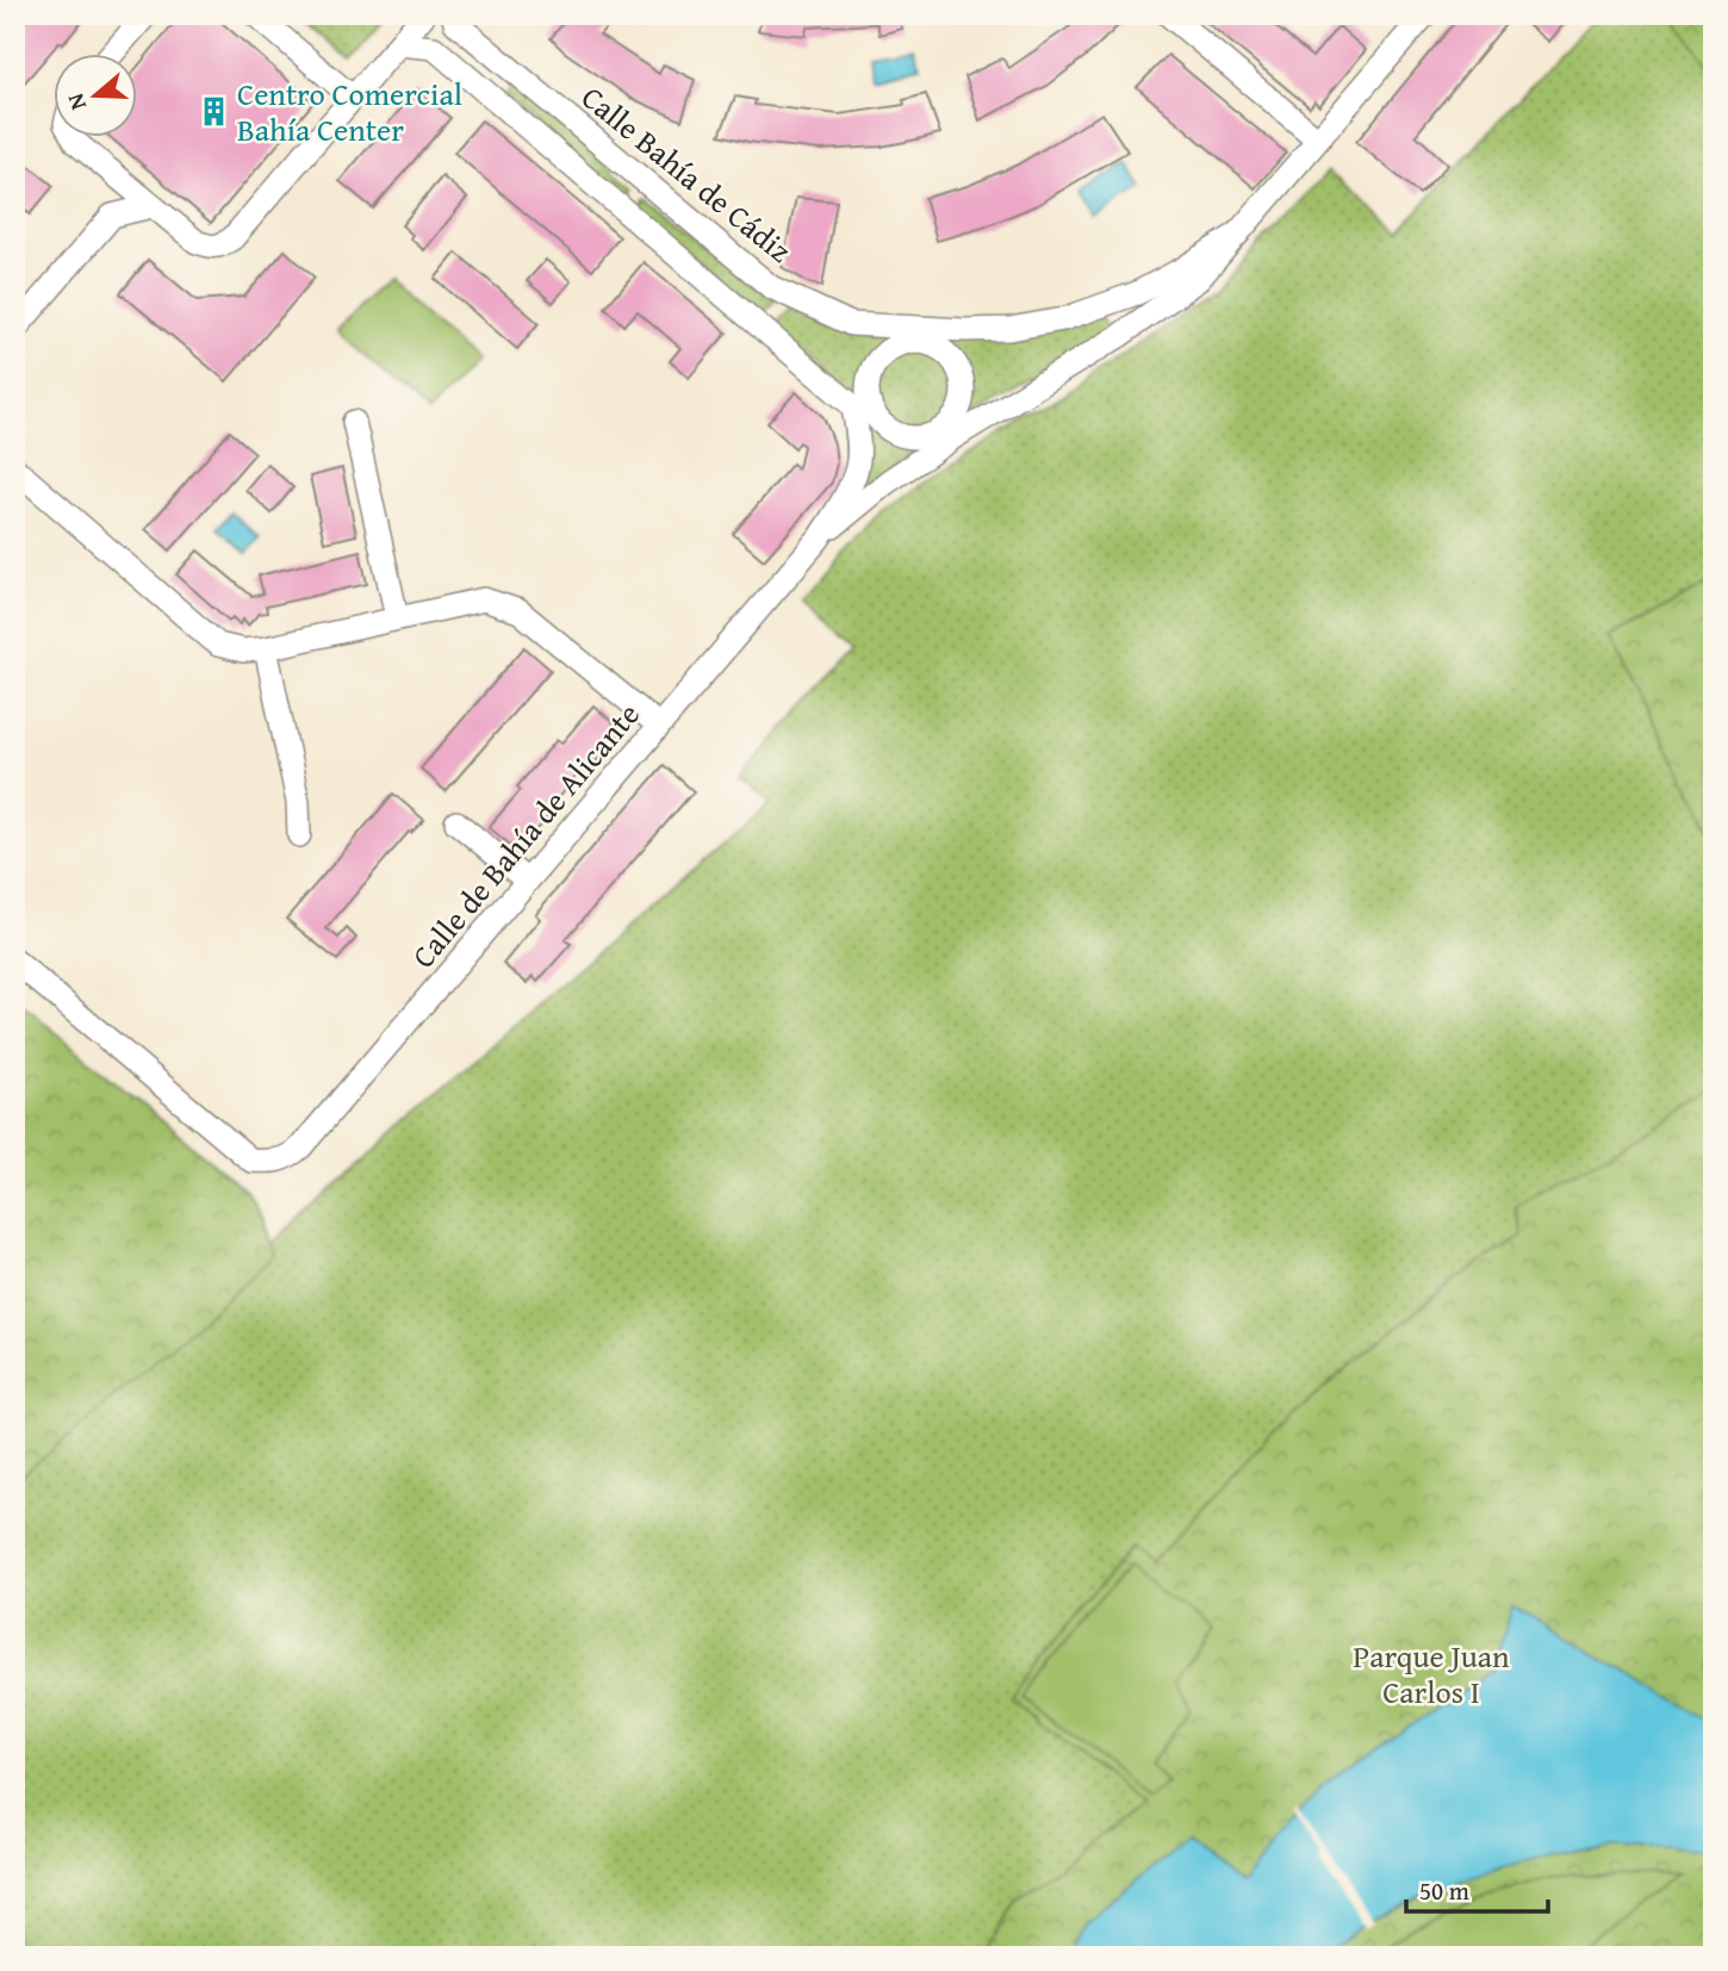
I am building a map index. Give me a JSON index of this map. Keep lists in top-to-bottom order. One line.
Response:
{"streets":{"street":["Calle Bahía de Cádiz","Calle de Bahía de Alicante"]},"crossings":[["Calle Bahía de Cádiz","Calle de Bahía de Alicante"]],"parks":["Parque Juan Carlos I"],"places":{"building":["Centro Comercial Bahía Center"]},"scale_bar":"50 m","north":"left"}
